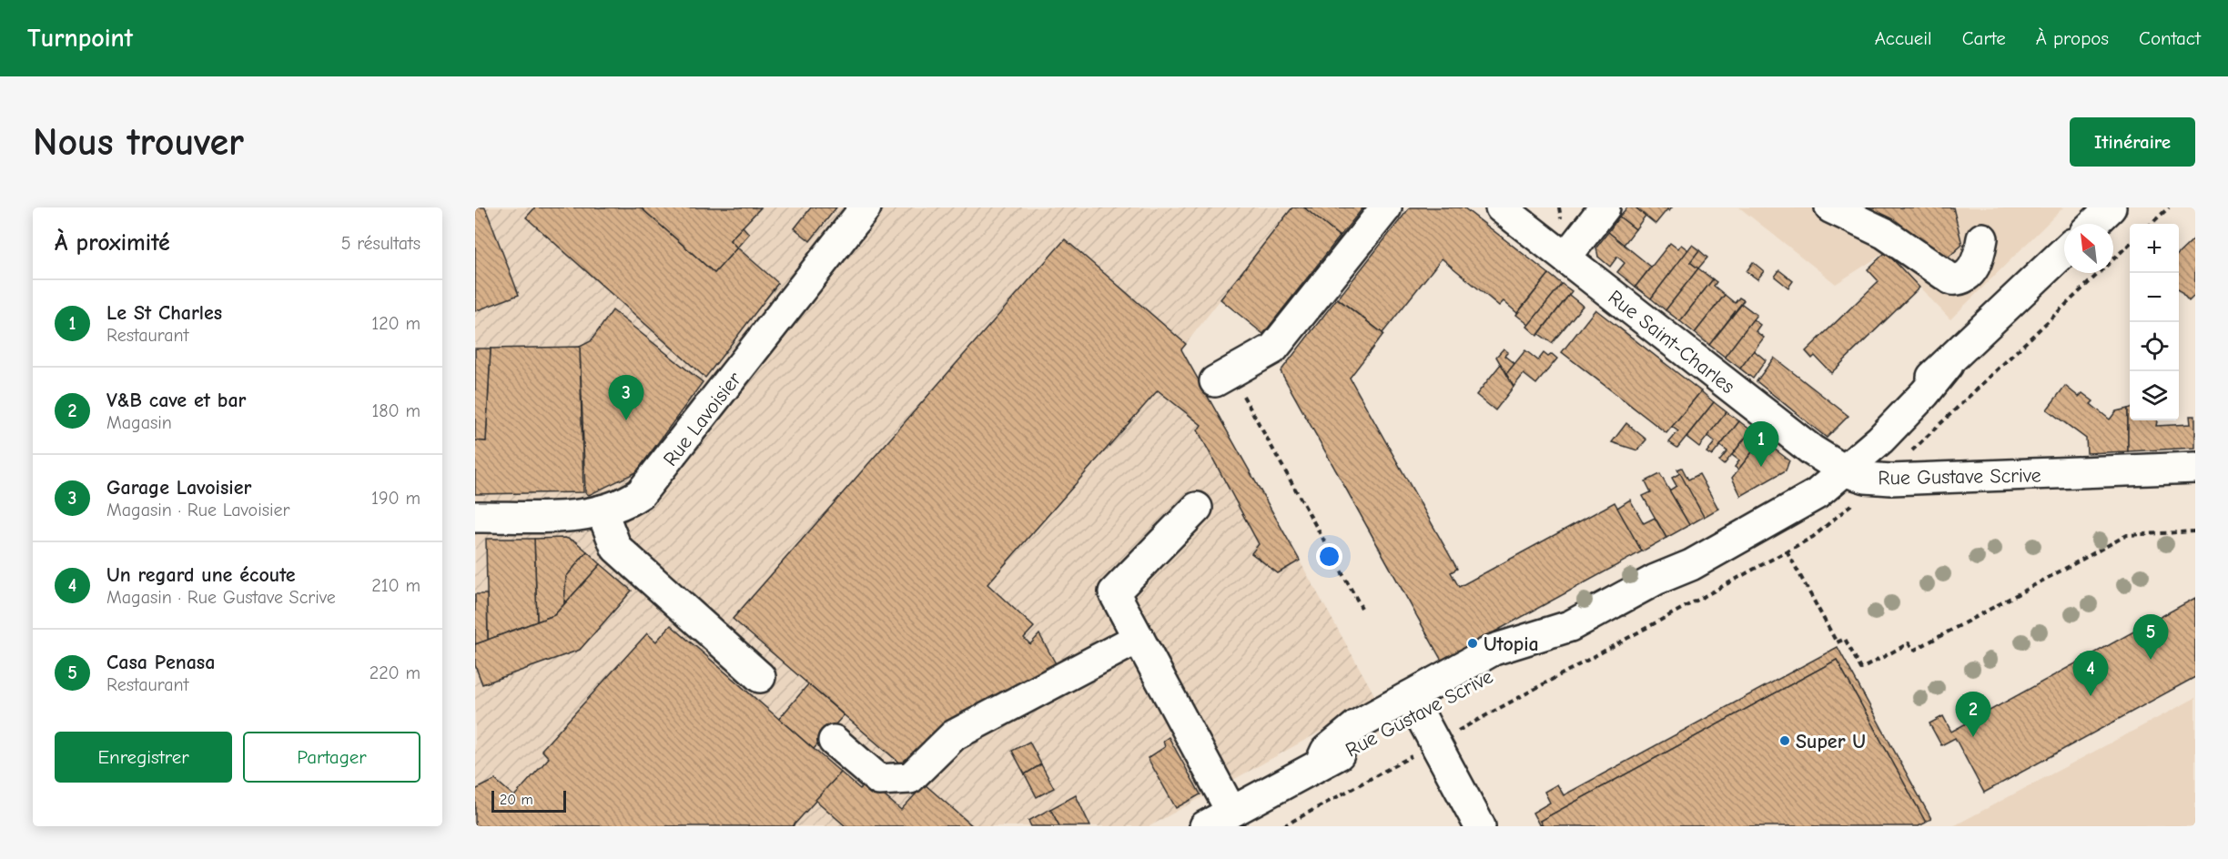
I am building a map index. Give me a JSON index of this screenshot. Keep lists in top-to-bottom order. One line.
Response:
{"streets":{"street":["Rue Saint-Charles","Rue Lavoisier","Rue Gustave Scrive"]},"crossings":[["Rue Saint-Charles","Rue Gustave Scrive"]],"places":["Utopia","Super U"],"scale_bar":"20 m","north":"top left","page":{"header":"Turnpoint","nav":["Accueil","Carte","À propos","Contact"],"buttons":["Itinéraire",["Enregistrer","Partager"]],"title":"Nous trouver","heading":["À proximité","5 résultats"],"map_buttons":["+","−"],"list":[{"mark":"1","name":"Le St Charles","note":"Restaurant","value":"120 m"},{"mark":"2","name":"V&B cave et bar","note":"Magasin","value":"180 m"},{"mark":"3","name":"Garage Lavoisier","note":"Magasin · Rue Lavoisier","value":"190 m"},{"mark":"4","name":"Un regard une écoute","note":"Magasin · Rue Gustave Scrive","value":"210 m"},{"mark":"5","name":"Casa Penasa","note":"Restaurant","value":"220 m"}],"pins":["3","1","5","4","2"],"scale":"20 m"}}
